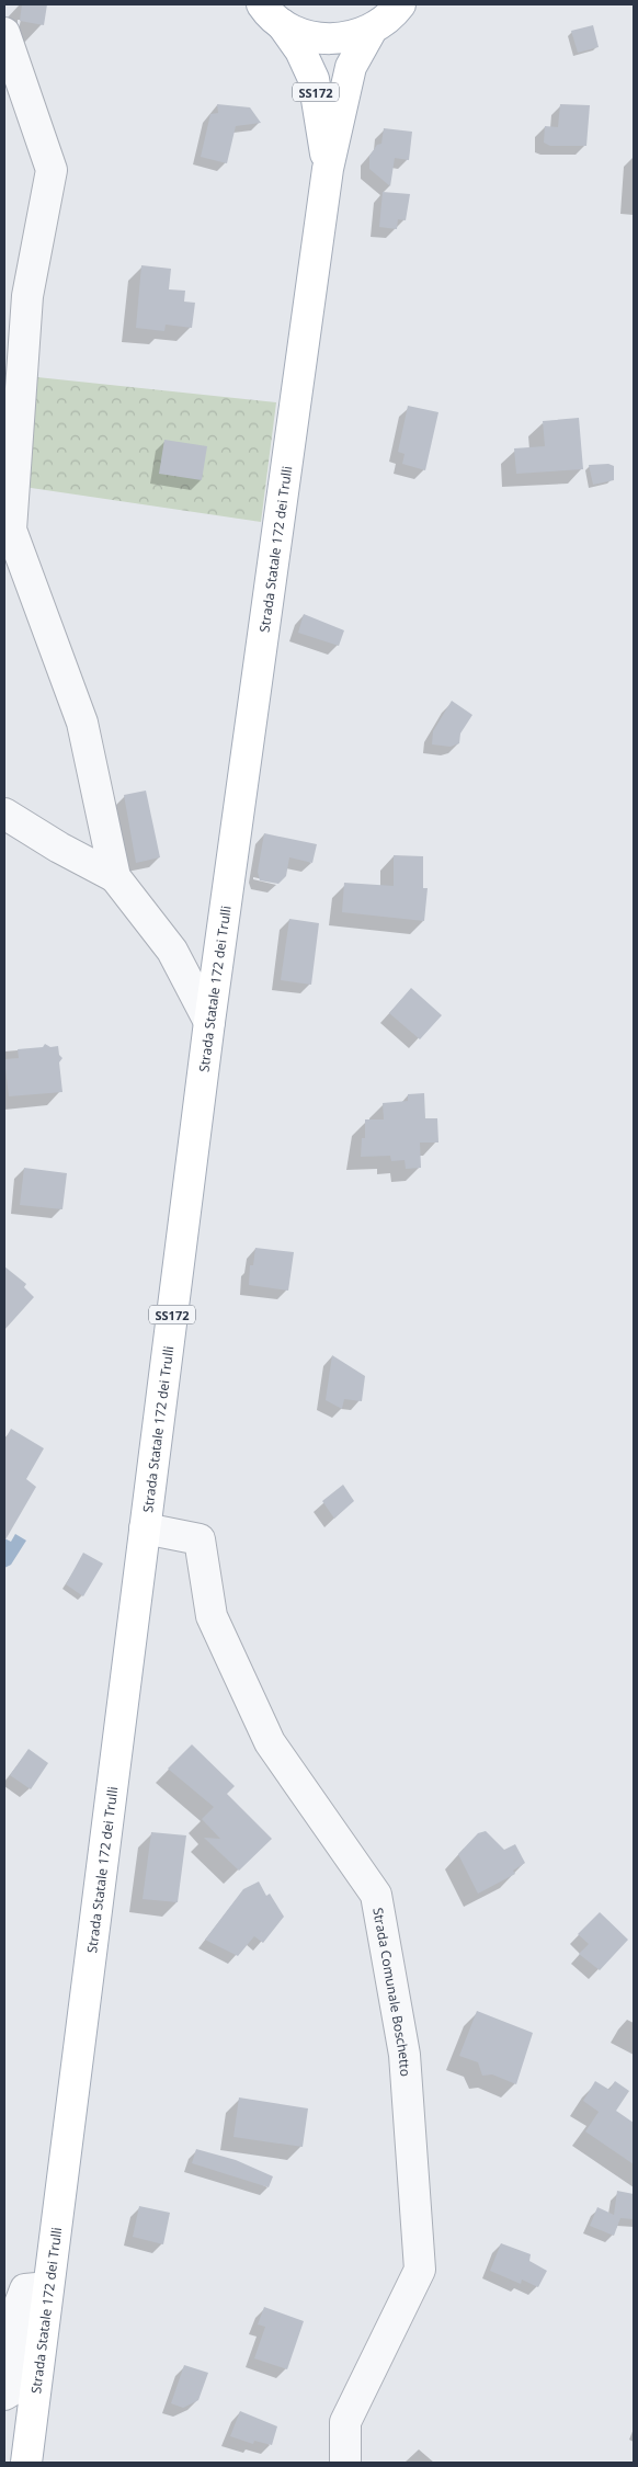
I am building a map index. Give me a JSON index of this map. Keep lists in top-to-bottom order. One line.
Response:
{"streets":{"main road":["SS172","Strada Statale 172 dei Trulli"],"street":["Strada Comunale Boschetto"]},"crossings":[["Strada Statale 172 dei Trulli","Strada Comunale Boschetto"]]}
